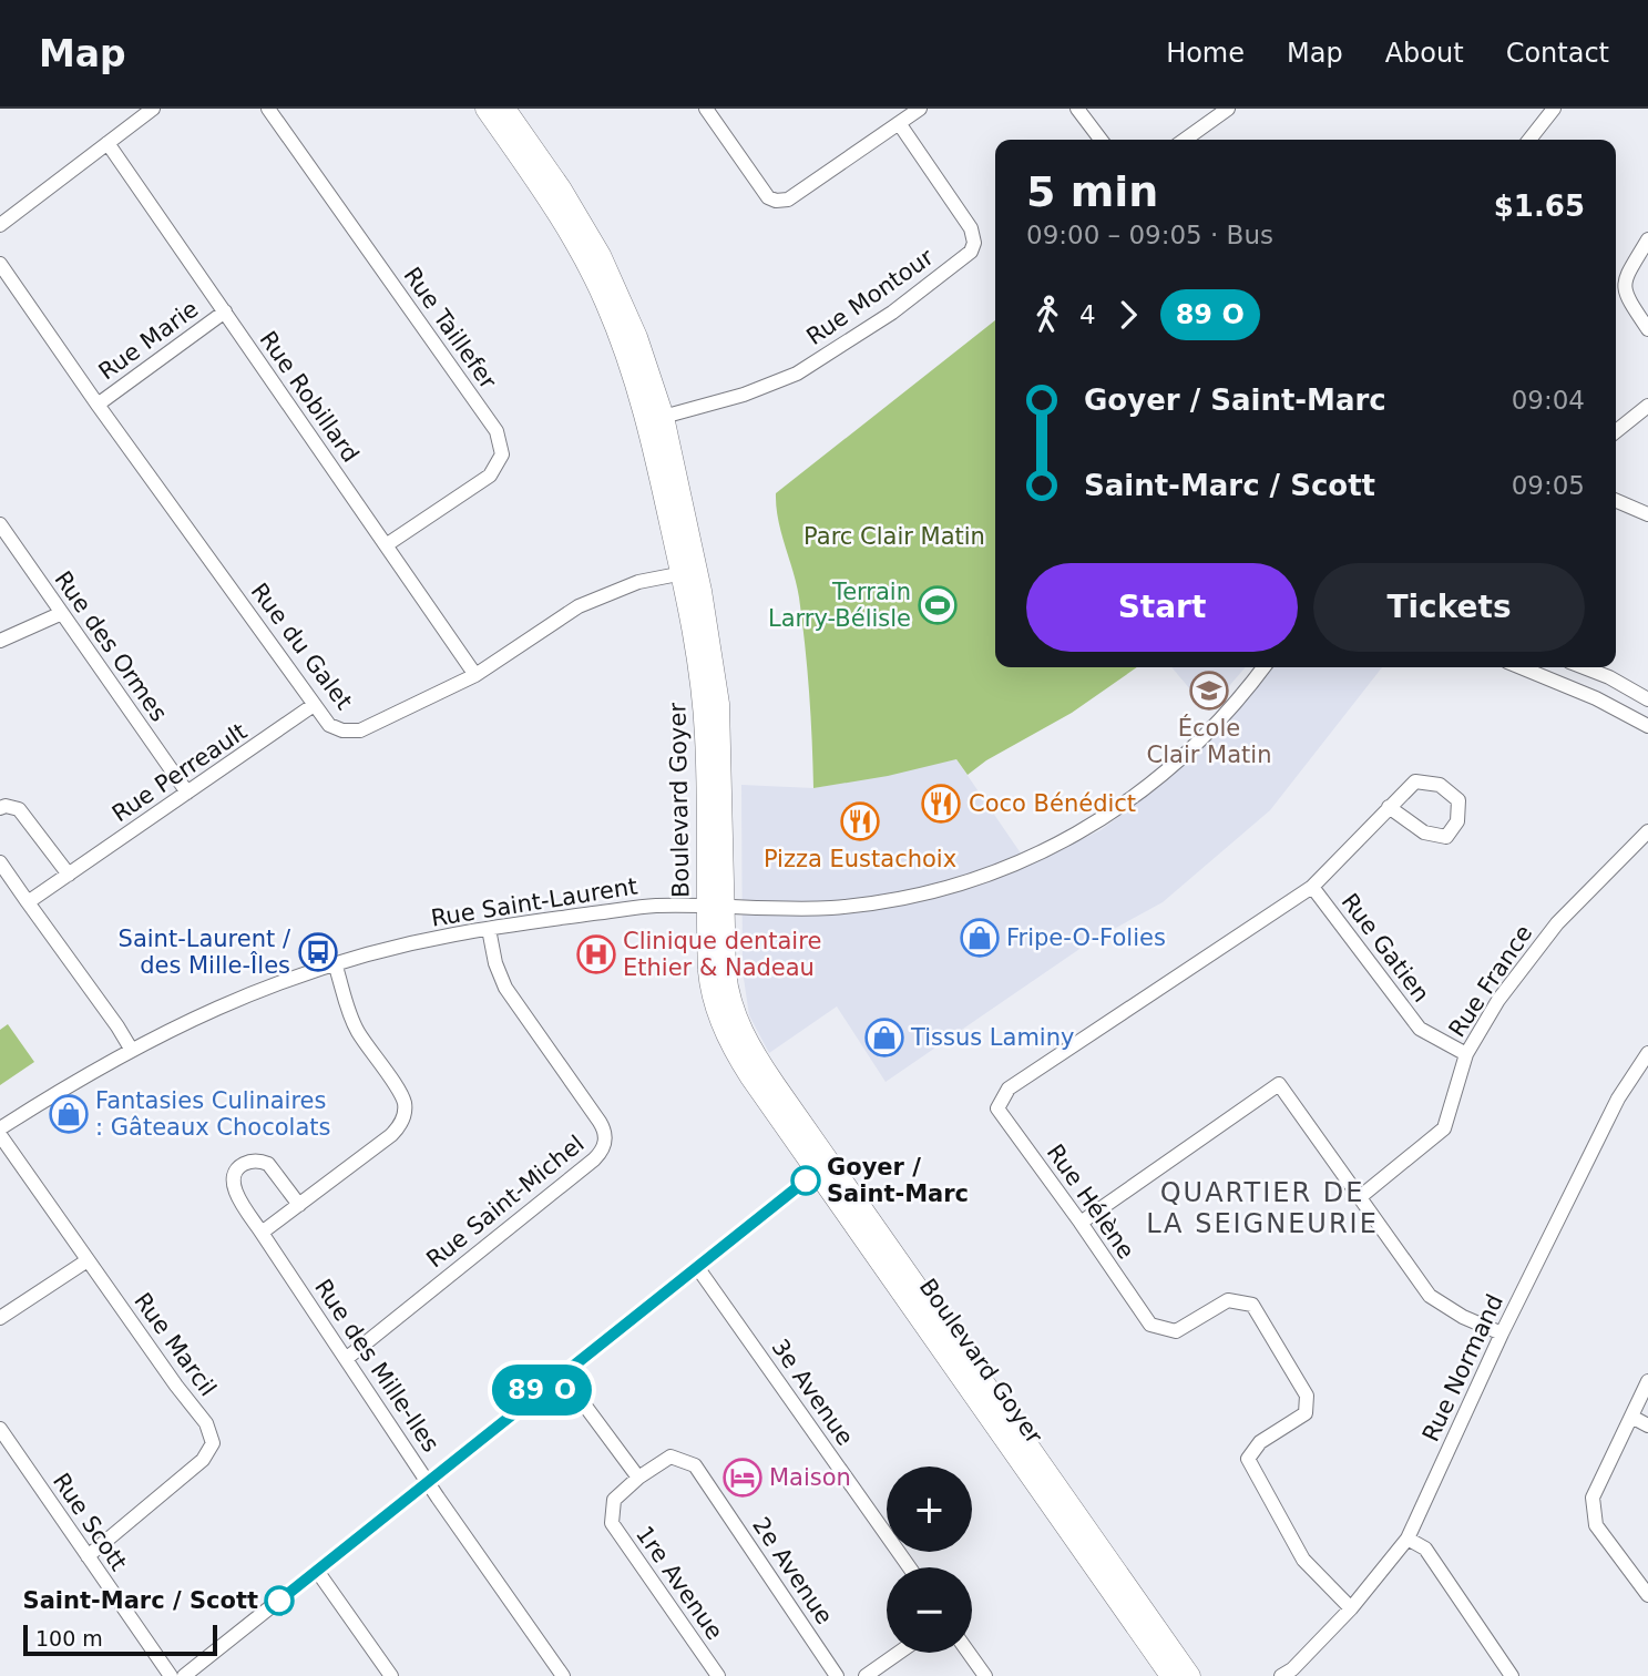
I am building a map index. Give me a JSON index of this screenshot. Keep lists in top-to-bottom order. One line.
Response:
{"streets":{"street":["Rue Montour","Rue Taillefer","Rue Marie","Rue Robillard","Rue des Ormes","Rue du Galet","Rue Perreault","Boulevard Goyer","Rue Saint-Laurent","Rue Gatien","Rue France","Rue Saint-Michel","Rue Hélène","Rue Marcil","Rue des Mille-Iles","Rue Normand","3e Avenue","Rue Scott","2e Avenue","1re Avenue"]},"crossings":[["Rue Montour","Boulevard Goyer"],["Rue Taillefer","Rue Robillard"],["Rue Marie","Rue Robillard"],["Rue Marie","Rue du Galet"],["Rue Robillard","Rue du Galet"],["Rue des Ormes","Rue Perreault"],["Rue du Galet","Rue Perreault"],["Rue du Galet","Boulevard Goyer"],["Boulevard Goyer","Rue Saint-Laurent"],["Rue Saint-Laurent","Rue Saint-Michel"],["Rue Gatien","Rue France"],["Rue Gatien","Rue Hélène"],["Rue Saint-Michel","Rue des Mille-Iles"],["Rue Hélène","Rue Normand"],["Rue Marcil","Rue Scott"],["2e Avenue","1re Avenue"]],"districts":["QUARTIER DE LA SEIGNEURIE"],"parks":["Parc Clair Matin"],"places":{"sports":["Terrain Larry-Bélisle"],"school or university":["École Clair Matin"],"restaurant":["Coco Bénédict","Pizza Eustachoix"],"shop":["Fripe-O-Folies","Tissus Laminy","Fantasies Culinaires : Gâteaux Chocolats"],"bus stop":["Saint-Laurent / des Mille-Îles"],"hospital":["Clinique dentaire Ethier & Nadeau"],"other":["Goyer / Saint-Marc","Saint-Marc / Scott"],"hotel":["Maison"]},"scale_bar":"100 m","page":{"header":"Map","nav":["Home","Map","About","Contact"],"on_map":"89 O","heading":["5 min","09:00 – 09:05 · Bus","$1.65"],"legs":["4","89 O"],"list":[{"name":"Goyer / Saint-Marc","value":"09:04"},{"name":"Saint-Marc / Scott","value":"09:05"}],"buttons":["Start","Tickets"],"map_buttons":["+","−"],"scale":"100 m"}}
